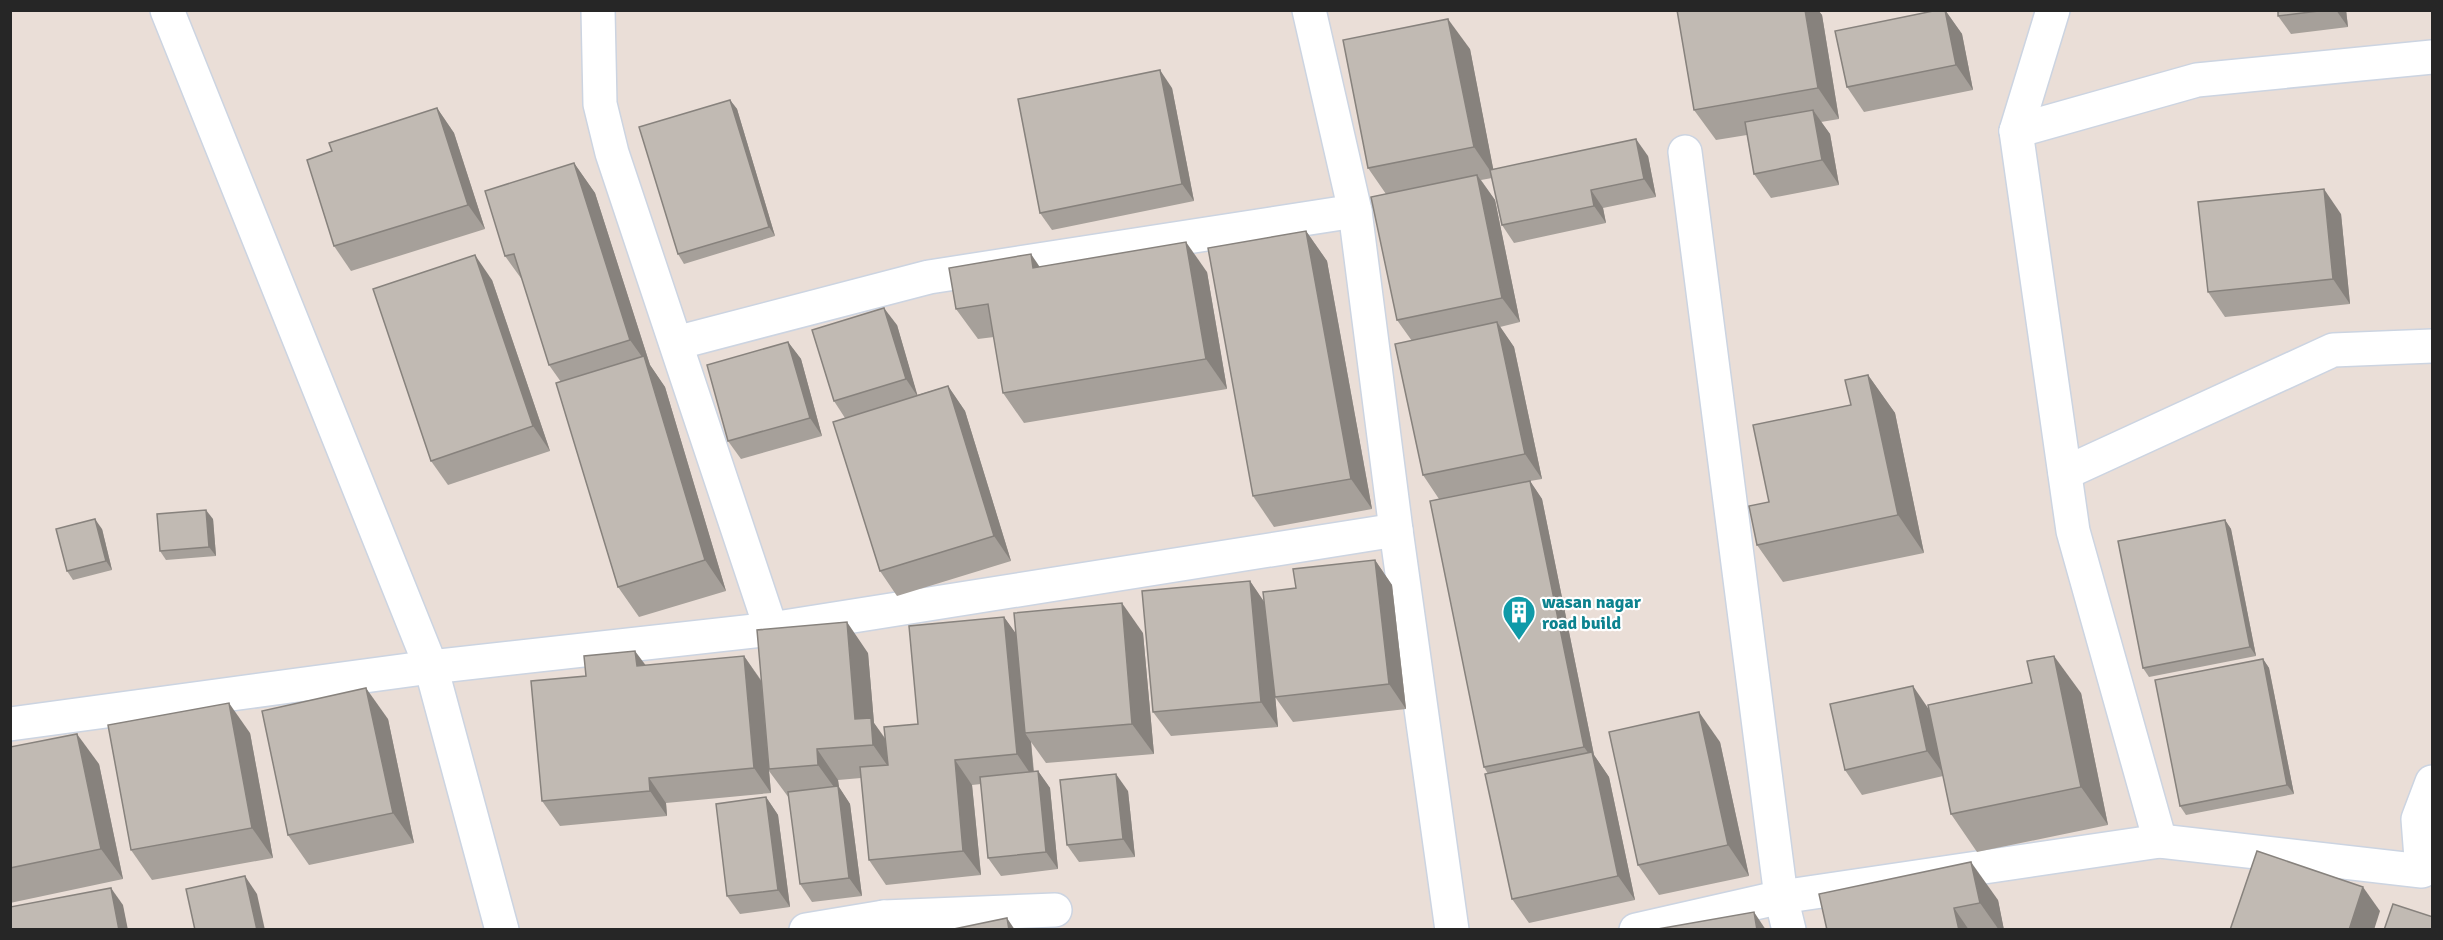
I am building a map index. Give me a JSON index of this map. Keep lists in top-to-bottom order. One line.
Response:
{"places":{"building":["wasan nagar road build"]}}
